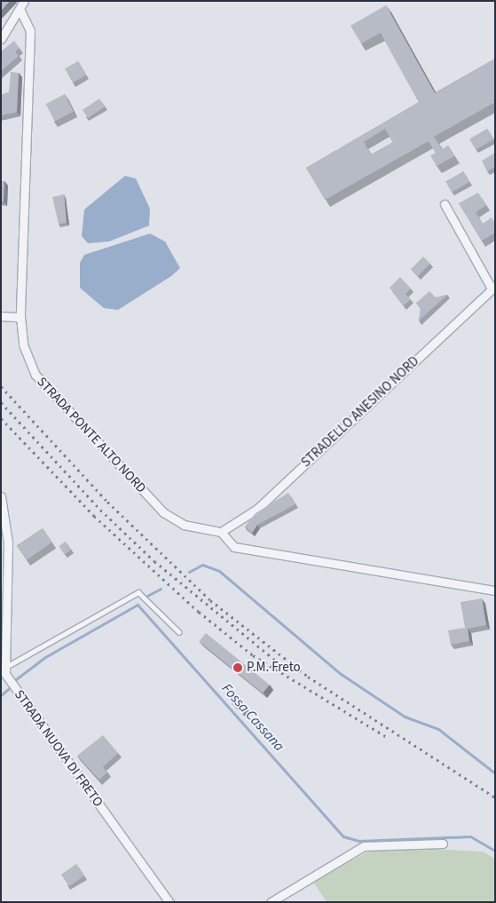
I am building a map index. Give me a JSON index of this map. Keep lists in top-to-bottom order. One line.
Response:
{"streets":{"street":["STRADELLO ANESINO NORD","STRADA PONTE ALTO NORD","STRADA NUOVA DI FRETO"]},"crossings":[["STRADELLO ANESINO NORD","STRADA PONTE ALTO NORD"]],"water":["Fossa Cassana"],"places":["P.M. Freto"]}
